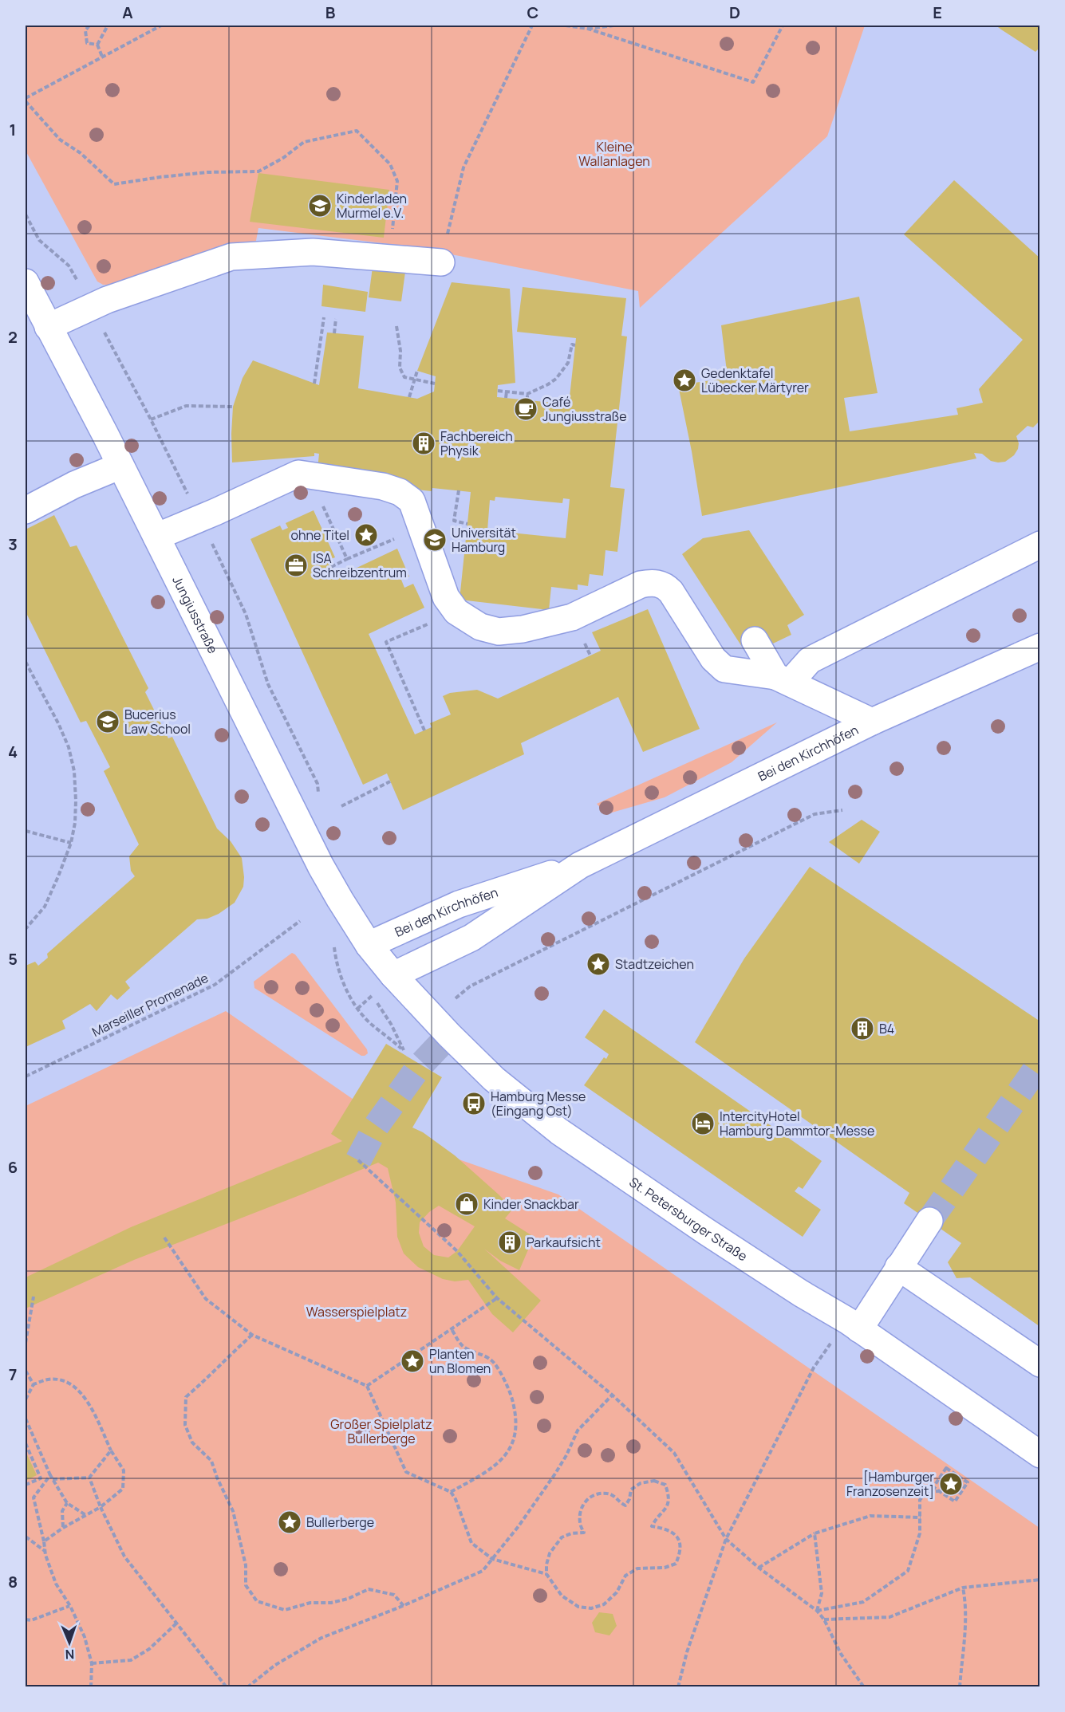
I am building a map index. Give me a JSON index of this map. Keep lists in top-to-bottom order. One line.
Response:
{"streets":{"street":["Jungiusstraße","Bei den Kirchhöfen","St. Petersburger Straße"],"path":["Marseiller Promenade"]},"crossings":[["Jungiusstraße","Bei den Kirchhöfen"],["Jungiusstraße","St. Petersburger Straße"],["Bei den Kirchhöfen","St. Petersburger Straße"]],"parks":["Kleine Wallanlagen","Wasserspielplatz","Großer Spielplatz Bullerberge"],"places":{"school or university":["Kinderladen Murmel e.V.","Universität Hamburg","Bucerius Law School"],"place":["Gedenktafel Lübecker Märtyrer","ohne Titel","Stadtzeichen","Planten un Blomen","[Hamburger Franzosenzeit]","Bullerberge"],"cafe":["Café Jungiusstraße"],"building":["Fachbereich Physik","B4","Parkaufsicht"],"office":["ISA Schreibzentrum"],"bus stop":["Hamburg Messe (Eingang Ost)"],"hotel":["IntercityHotel Hamburg Dammtor-Messe"],"shop":["Kinder Snackbar"]},"north":"bottom","grid":{"columns":["A","B","C","D","E"],"rows":["1","2","3","4","5","6","7","8"]}}
